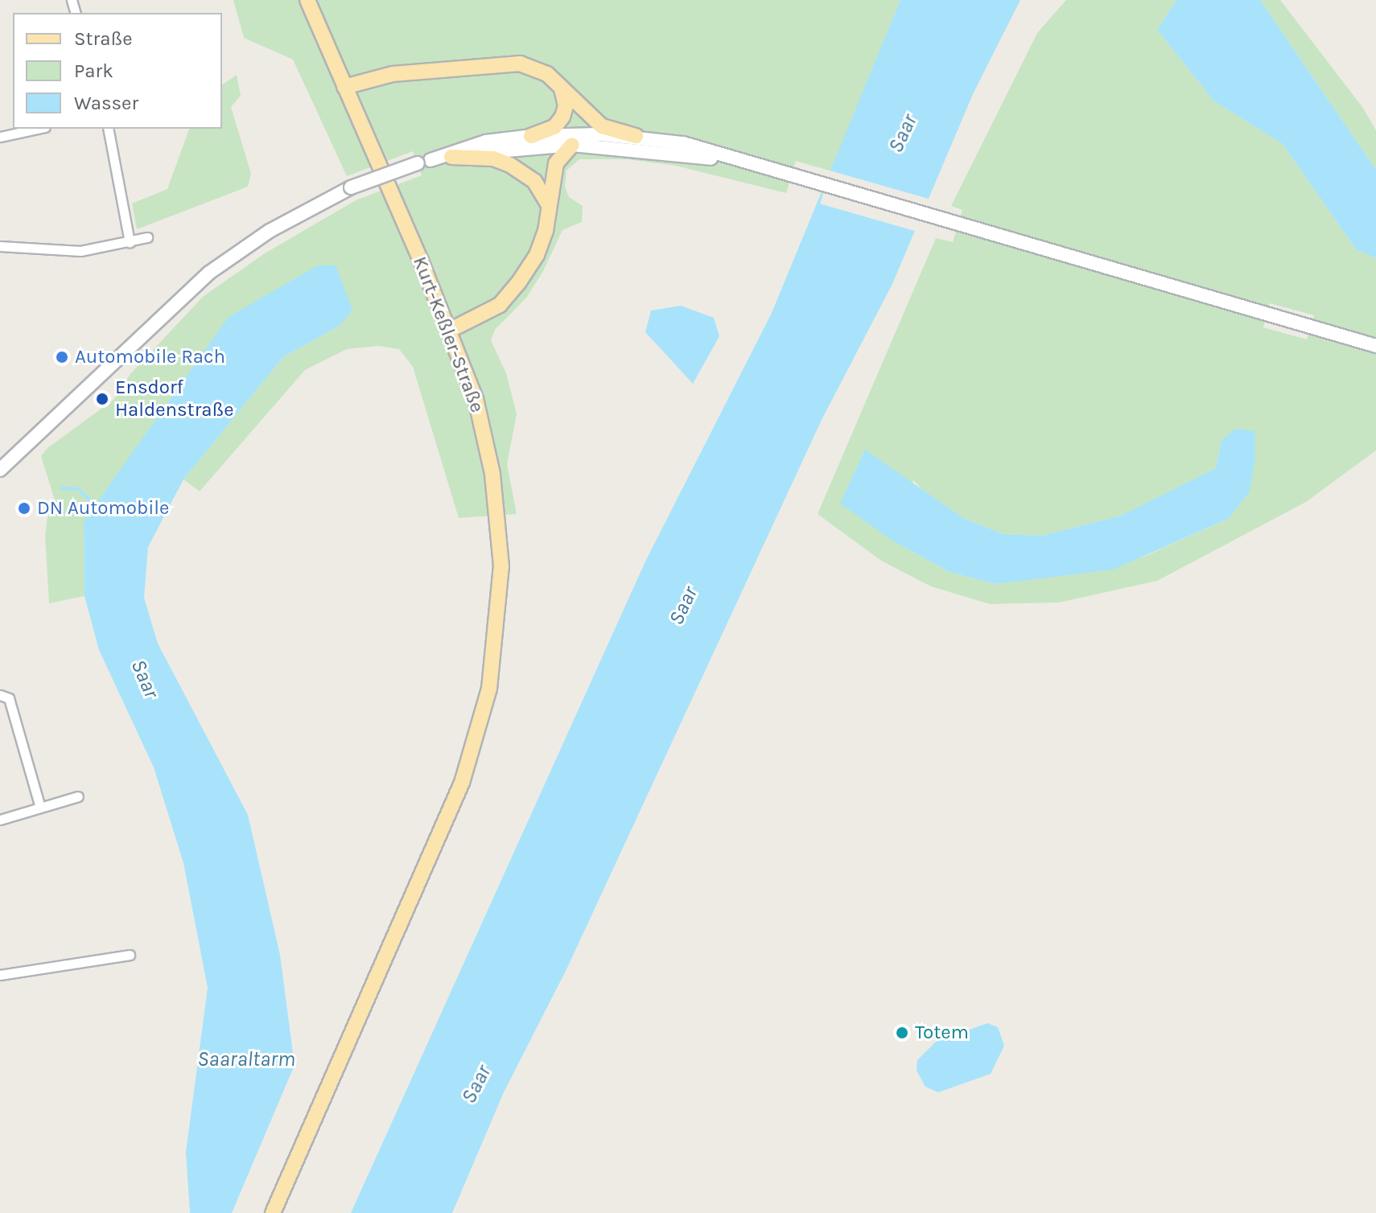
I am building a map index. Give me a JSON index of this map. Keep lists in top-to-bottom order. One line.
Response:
{"streets":{"main road":["Kurt-Keßler-Straße"]},"water":["Saar","Saaraltarm"],"places":["Automobile Rach","Ensdorf Haldenstraße","DN Automobile","Totem"],"legend":["Straße","Park","Wasser"]}
